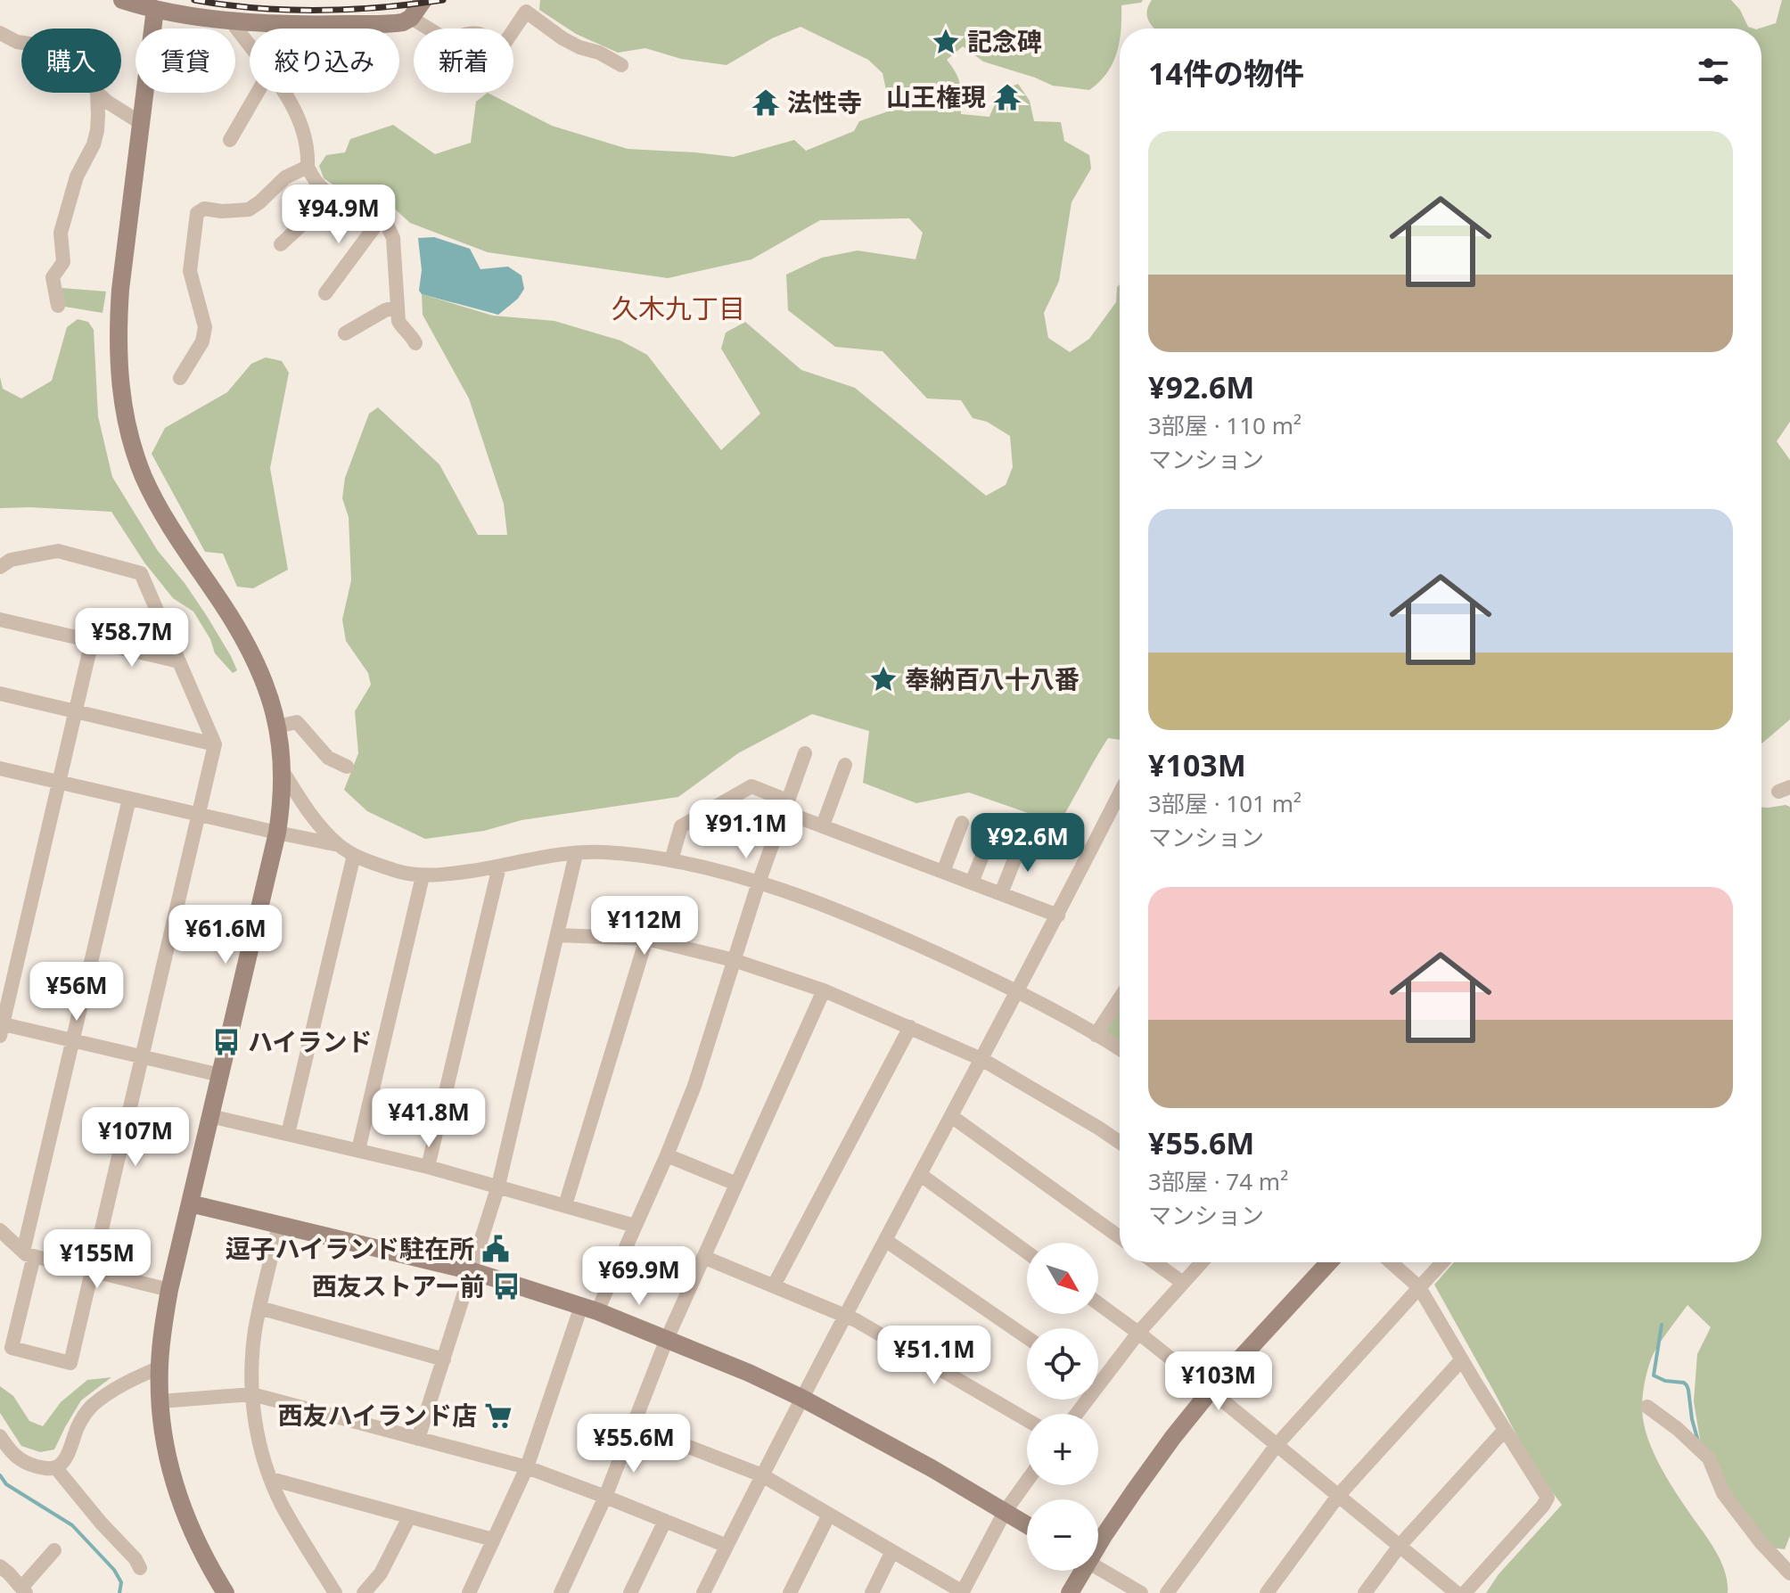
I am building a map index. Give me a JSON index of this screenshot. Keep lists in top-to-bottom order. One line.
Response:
{"districts":["久木九丁目"],"places":{"place":["記念碑","奉納百八十八番"],"temple":["山王権現","法性寺"],"bus stop":["ハイランド","西友ストアー前"],"public building":["逗子ハイランド駐在所"],"supermarket":["西友ハイランド店"]},"north":"bottom right","page":{"chip":["購入","賃貸","絞り込み","新着"],"heading":"14件の物件","list":[{"name":"¥92.6M","note":"3部屋 · 110 m² · マンション"},{"name":"¥103M","note":"3部屋 · 101 m² · マンション"},{"name":"¥55.6M","note":"3部屋 · 74 m² · マンション"}],"price":["¥94.9M","¥58.7M","¥91.1M","¥92.6M","¥112M","¥61.6M","¥56M","¥41.8M","¥107M","¥155M","¥69.9M","¥51.1M","¥103M","¥55.6M"],"map_buttons":["+","−"]}}
